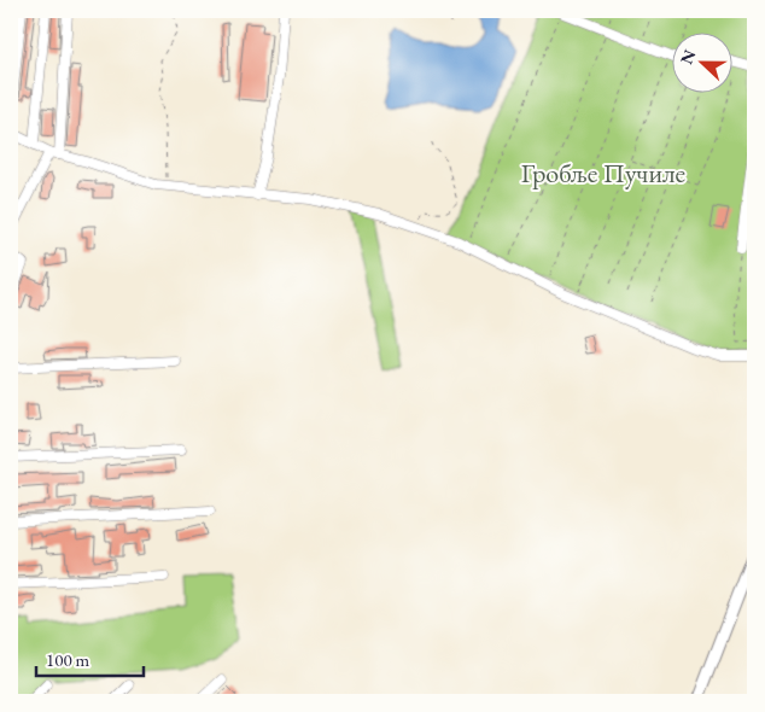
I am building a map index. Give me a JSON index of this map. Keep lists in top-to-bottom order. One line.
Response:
{"parks":["Гробље Пучиле"],"scale_bar":"100 m","north":"left"}
